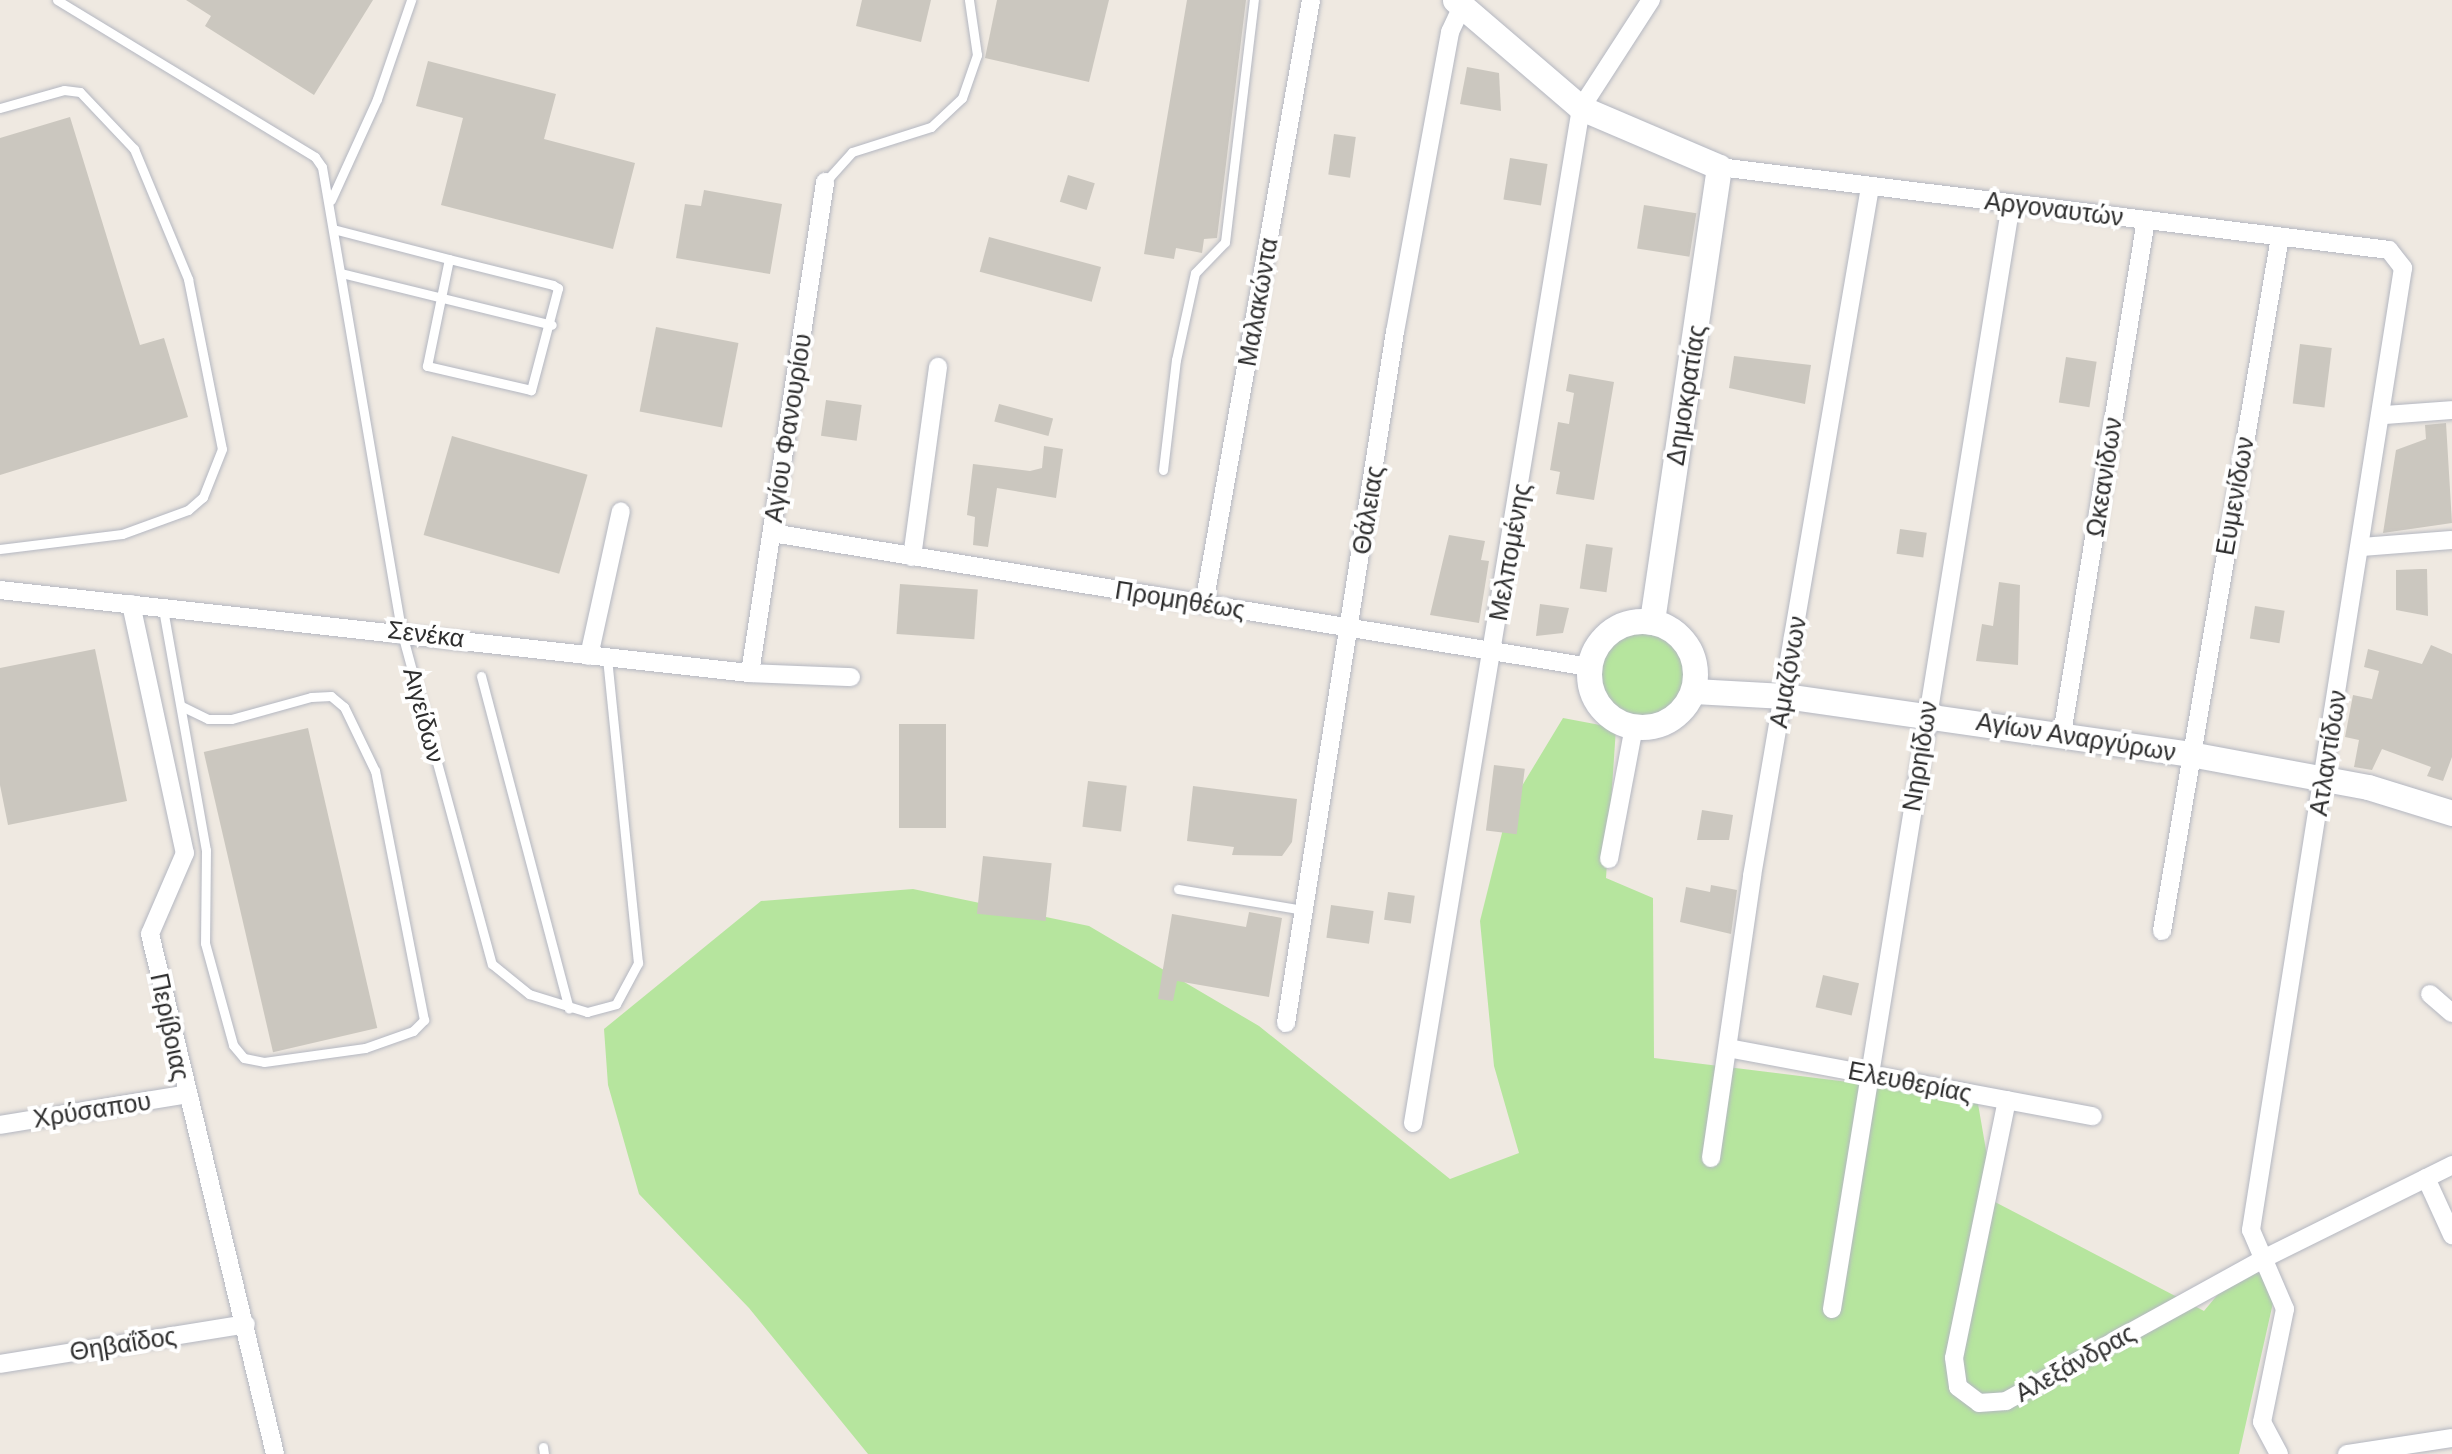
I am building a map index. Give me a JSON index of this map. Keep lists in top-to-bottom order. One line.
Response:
{"streets":{"street":["Αργοναυτών","Μαλακώντα","Δημοκρατίας","Αγίου Φανουρίου","Ωκεανίδων","Ευμενίδων","Θάλειας","Μελπομένης","Προμηθέως","Σενέκα","Αμαζόνων","Αγίων Αναργύρων","Ατλαντίδων","Νηρηίδων","Περίβοιας","Ελευθερίας","Χρύσαπου","Θηβαΐδος","Αλεξάνδρας"],"lane":["Αιγείδων"]},"crossings":[["Αργοναυτών","Δημοκρατίας"],["Αργοναυτών","Ωκεανίδων"],["Αργοναυτών","Ευμενίδων"],["Αργοναυτών","Αμαζόνων"],["Αργοναυτών","Ατλαντίδων"],["Αργοναυτών","Νηρηίδων"],["Μαλακώντα","Προμηθέως"],["Δημοκρατίας","Προμηθέως"],["Δημοκρατίας","Αγίων Αναργύρων"],["Αγίου Φανουρίου","Προμηθέως"],["Αγίου Φανουρίου","Σενέκα"],["Ωκεανίδων","Αγίων Αναργύρων"],["Ευμενίδων","Αγίων Αναργύρων"],["Θάλειας","Προμηθέως"],["Μελπομένης","Προμηθέως"],["Προμηθέως","Αγίων Αναργύρων"],["Σενέκα","Αιγείδων"],["Σενέκα","Περίβοιας"],["Αμαζόνων","Αγίων Αναργύρων"],["Αμαζόνων","Ελευθερίας"],["Αγίων Αναργύρων","Ατλαντίδων"],["Αγίων Αναργύρων","Νηρηίδων"],["Ατλαντίδων","Αλεξάνδρας"],["Νηρηίδων","Ελευθερίας"],["Περίβοιας","Χρύσαπου"],["Περίβοιας","Θηβαΐδος"],["Ελευθερίας","Αλεξάνδρας"]]}
